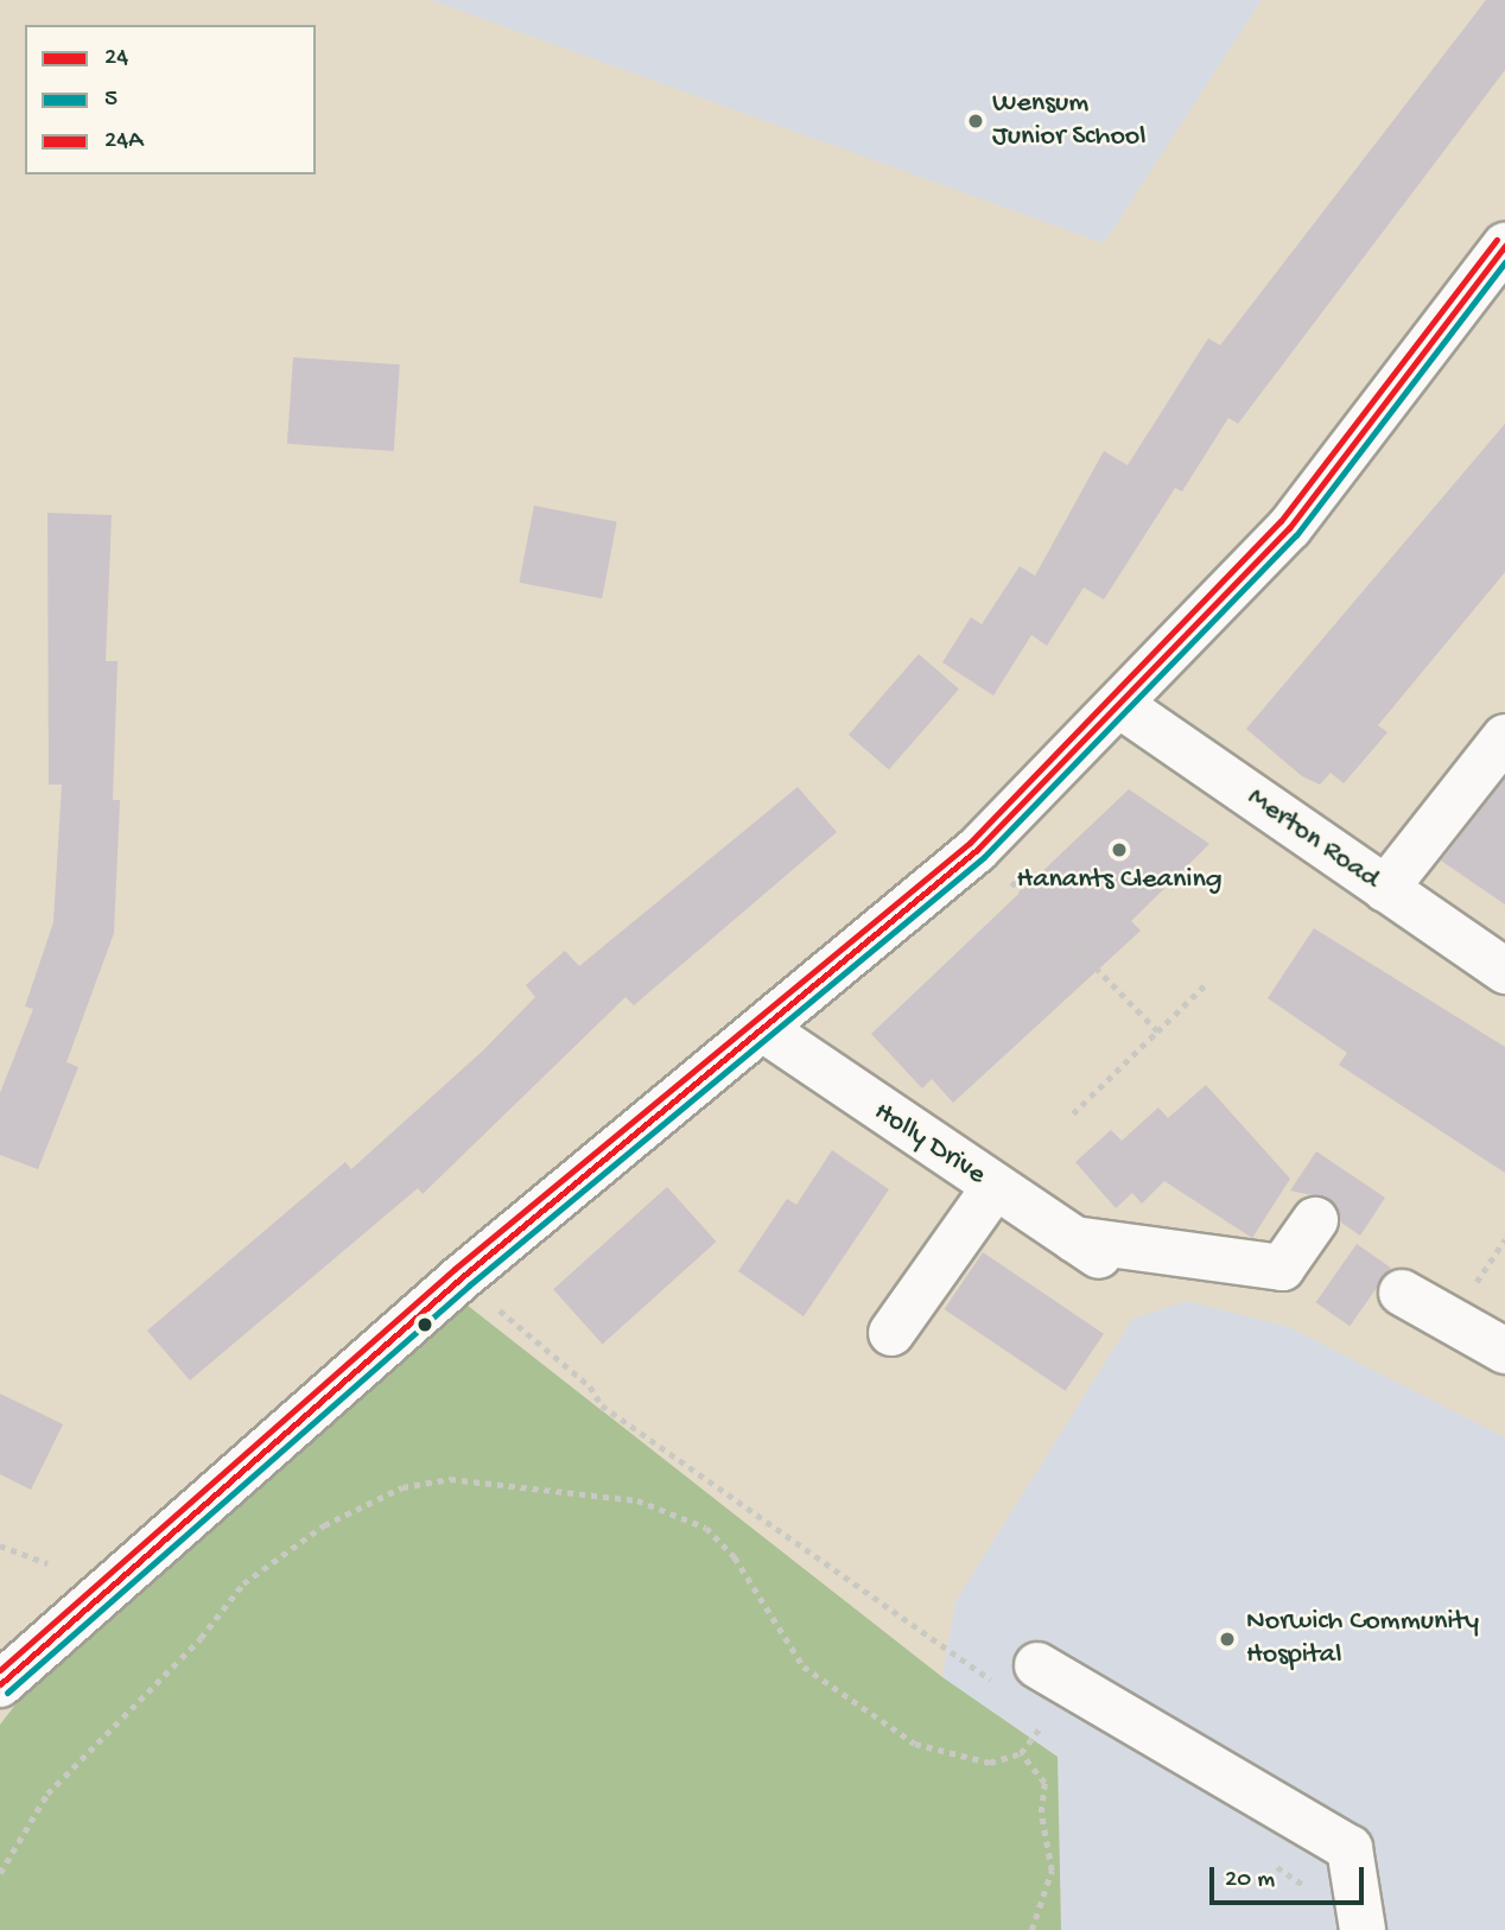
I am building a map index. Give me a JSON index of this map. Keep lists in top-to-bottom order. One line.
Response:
{"streets":{"main road":["Merton Road","Holly Drive"]},"places":["Wensum Junior School","Hanants Cleaning","Norwich Community Hospital"],"lines":["transit line 24A","transit line 24","transit line 5"],"legend":["24","5","24A"],"scale_bar":"20 m"}
